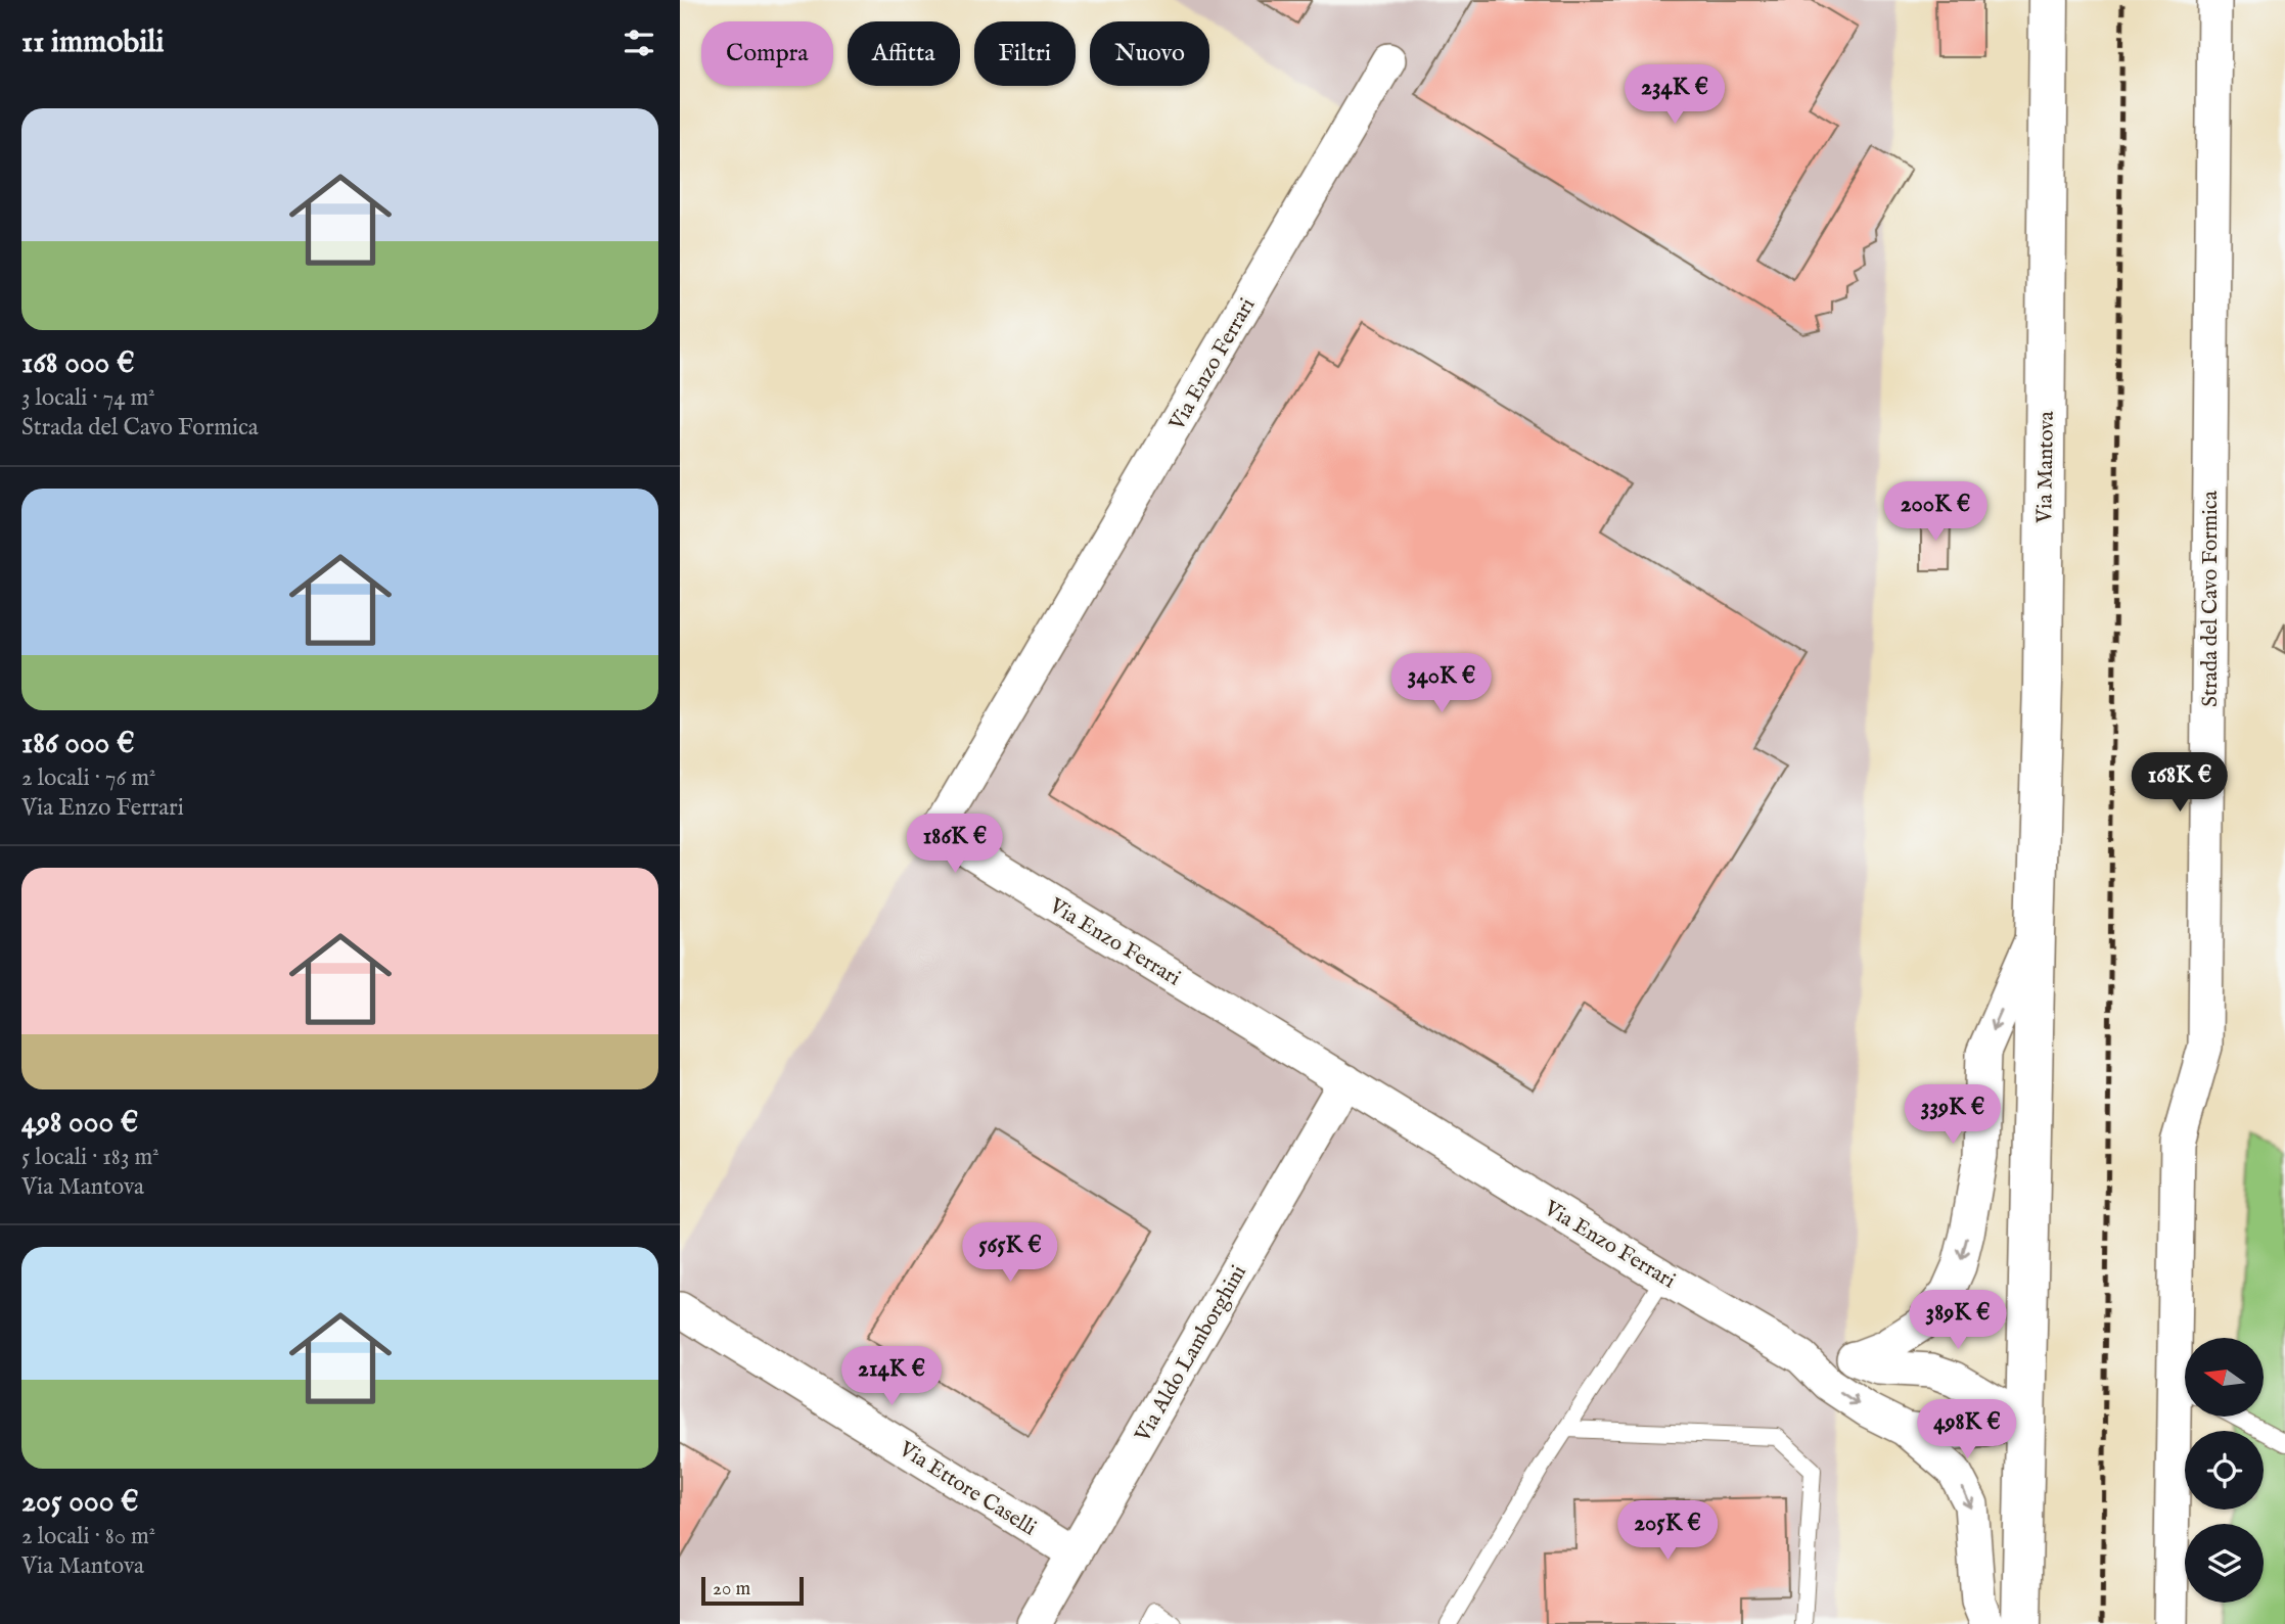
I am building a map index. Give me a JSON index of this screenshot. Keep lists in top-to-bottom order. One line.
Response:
{"streets":{"main road":["Via Mantova"],"street":["Via Enzo Ferrari","Strada del Cavo Formica","Via Aldo Lamborghini","Via Ettore Caselli"]},"crossings":[["Via Enzo Ferrari","Via Mantova"],["Via Enzo Ferrari","Via Aldo Lamborghini"],["Via Aldo Lamborghini","Via Ettore Caselli"]],"scale_bar":"20 m","north":"left","page":{"heading":"11 immobili","chip":["Compra","Affitta","Filtri","Nuovo"],"price":["234K €","200K €","340K €","168K €","186K €","339K €","565K €","389K €","214K €","498K €","205K €"],"list":[{"name":"168 000 €","note":"3 locali · 74 m² · Strada del Cavo Formica"},{"name":"186 000 €","note":"2 locali · 76 m² · Via Enzo Ferrari"},{"name":"498 000 €","note":"5 locali · 183 m² · Via Mantova"},{"name":"205 000 €","note":"2 locali · 80 m² · Via Mantova"}],"scale":"20 m"}}
